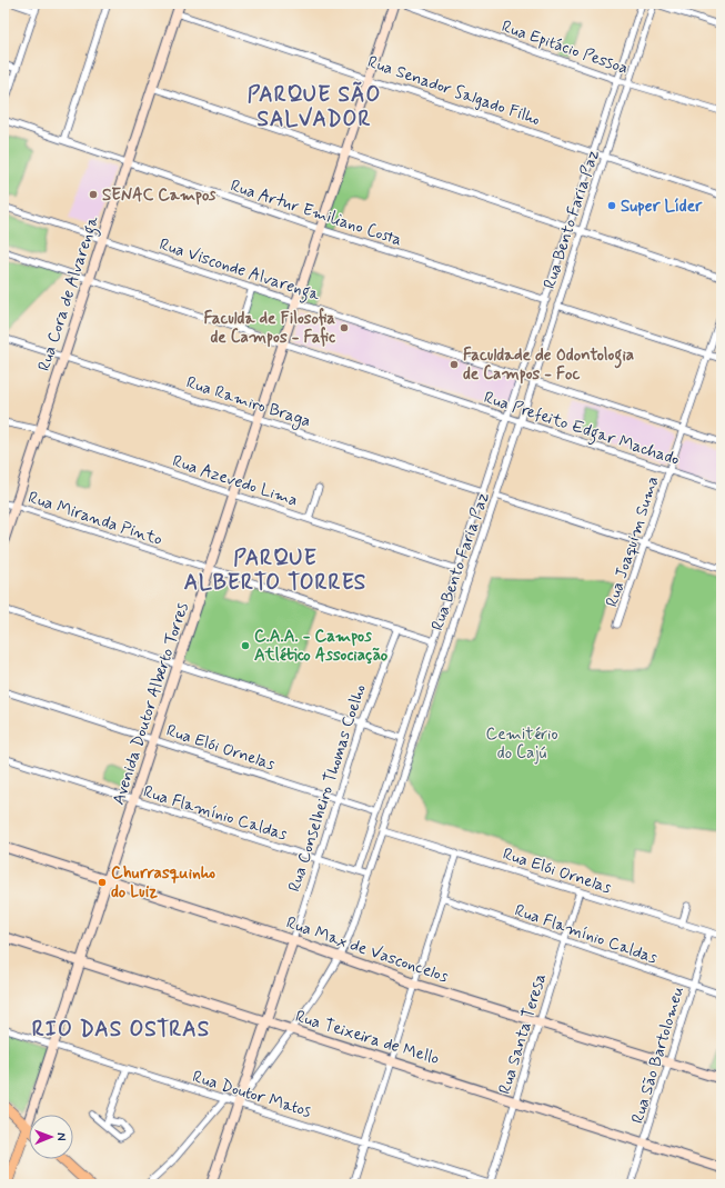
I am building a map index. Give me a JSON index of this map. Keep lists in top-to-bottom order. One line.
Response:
{"streets":{"main road":["Rua Cora de Alvarenga","Avenida Doutor Alberto Torres","Rua Conselheiro Thomas Coelho","Rua Max de Vasconcelos","Rua Teixeira de Mello"],"street":["Rua Epitácio Pessoa","Rua Senador Salgado Filho","Rua Artur Emiliano Costa","Rua Bento Faria Paz","Rua Visconde Alvarenga","Rua Ramiro Braga","Rua Prefeito Edgar Machado","Rua Azevedo Lima","Rua Miranda Pinto","Rua Joaquim Suma","Rua Elói Ornelas","Rua Flamínio Caldas","Rua Santa Teresa","Rua São Bartolomeu","Rua Doutor Matos"]},"crossings":[["Rua Epitácio Pessoa","Rua Bento Faria Paz"],["Rua Senador Salgado Filho","Rua Bento Faria Paz"],["Rua Senador Salgado Filho","Rua Cora de Alvarenga"],["Rua Senador Salgado Filho","Avenida Doutor Alberto Torres"],["Rua Artur Emiliano Costa","Rua Bento Faria Paz"],["Rua Artur Emiliano Costa","Rua Cora de Alvarenga"],["Rua Artur Emiliano Costa","Avenida Doutor Alberto Torres"],["Rua Bento Faria Paz","Rua Visconde Alvarenga"],["Rua Bento Faria Paz","Rua Ramiro Braga"],["Rua Bento Faria Paz","Rua Prefeito Edgar Machado"],["Rua Bento Faria Paz","Rua Azevedo Lima"],["Rua Bento Faria Paz","Rua Miranda Pinto"],["Rua Bento Faria Paz","Rua Elói Ornelas"],["Rua Bento Faria Paz","Rua Conselheiro Thomas Coelho"],["Rua Bento Faria Paz","Rua Flamínio Caldas"],["Rua Bento Faria Paz","Rua Max de Vasconcelos"],["Rua Bento Faria Paz","Rua Teixeira de Mello"],["Rua Bento Faria Paz","Rua Doutor Matos"],["Rua Visconde Alvarenga","Rua Cora de Alvarenga"],["Rua Visconde Alvarenga","Rua Joaquim Suma"],["Rua Visconde Alvarenga","Avenida Doutor Alberto Torres"],["Rua Cora de Alvarenga","Rua Ramiro Braga"],["Rua Cora de Alvarenga","Rua Prefeito Edgar Machado"],["Rua Cora de Alvarenga","Rua Azevedo Lima"],["Rua Cora de Alvarenga","Rua Miranda Pinto"],["Rua Ramiro Braga","Avenida Doutor Alberto Torres"],["Rua Prefeito Edgar Machado","Rua Joaquim Suma"],["Rua Prefeito Edgar Machado","Avenida Doutor Alberto Torres"],["Rua Azevedo Lima","Avenida Doutor Alberto Torres"],["Rua Miranda Pinto","Avenida Doutor Alberto Torres"],["Rua Miranda Pinto","Rua Conselheiro Thomas Coelho"],["Avenida Doutor Alberto Torres","Rua Elói Ornelas"],["Avenida Doutor Alberto Torres","Rua Flamínio Caldas"],["Avenida Doutor Alberto Torres","Rua Max de Vasconcelos"],["Avenida Doutor Alberto Torres","Rua Teixeira de Mello"],["Avenida Doutor Alberto Torres","Rua Doutor Matos"],["Rua Elói Ornelas","Rua Conselheiro Thomas Coelho"],["Rua Elói Ornelas","Rua Santa Teresa"],["Rua Elói Ornelas","Rua São Bartolomeu"],["Rua Conselheiro Thomas Coelho","Rua Flamínio Caldas"],["Rua Conselheiro Thomas Coelho","Rua Max de Vasconcelos"],["Rua Conselheiro Thomas Coelho","Rua Teixeira de Mello"],["Rua Conselheiro Thomas Coelho","Rua Doutor Matos"],["Rua Flamínio Caldas","Rua Santa Teresa"],["Rua Flamínio Caldas","Rua São Bartolomeu"],["Rua Max de Vasconcelos","Rua Santa Teresa"],["Rua Max de Vasconcelos","Rua São Bartolomeu"],["Rua Santa Teresa","Rua Teixeira de Mello"],["Rua Santa Teresa","Rua Doutor Matos"],["Rua Teixeira de Mello","Rua São Bartolomeu"]],"districts":["PARQUE SÃO SALVADOR","PARQUE ALBERTO TORRES","RIO DAS OSTRAS"],"parks":["Cemitério do Cajú"],"places":["SENAC Campos","Super Líder","Faculda de Filosofia de Campos - Fafic","Faculdade de Odontologia de Campos - Foc","C.A.A. - Campos Atlético Associação","Churrasquinho do Luiz"],"north":"right"}
